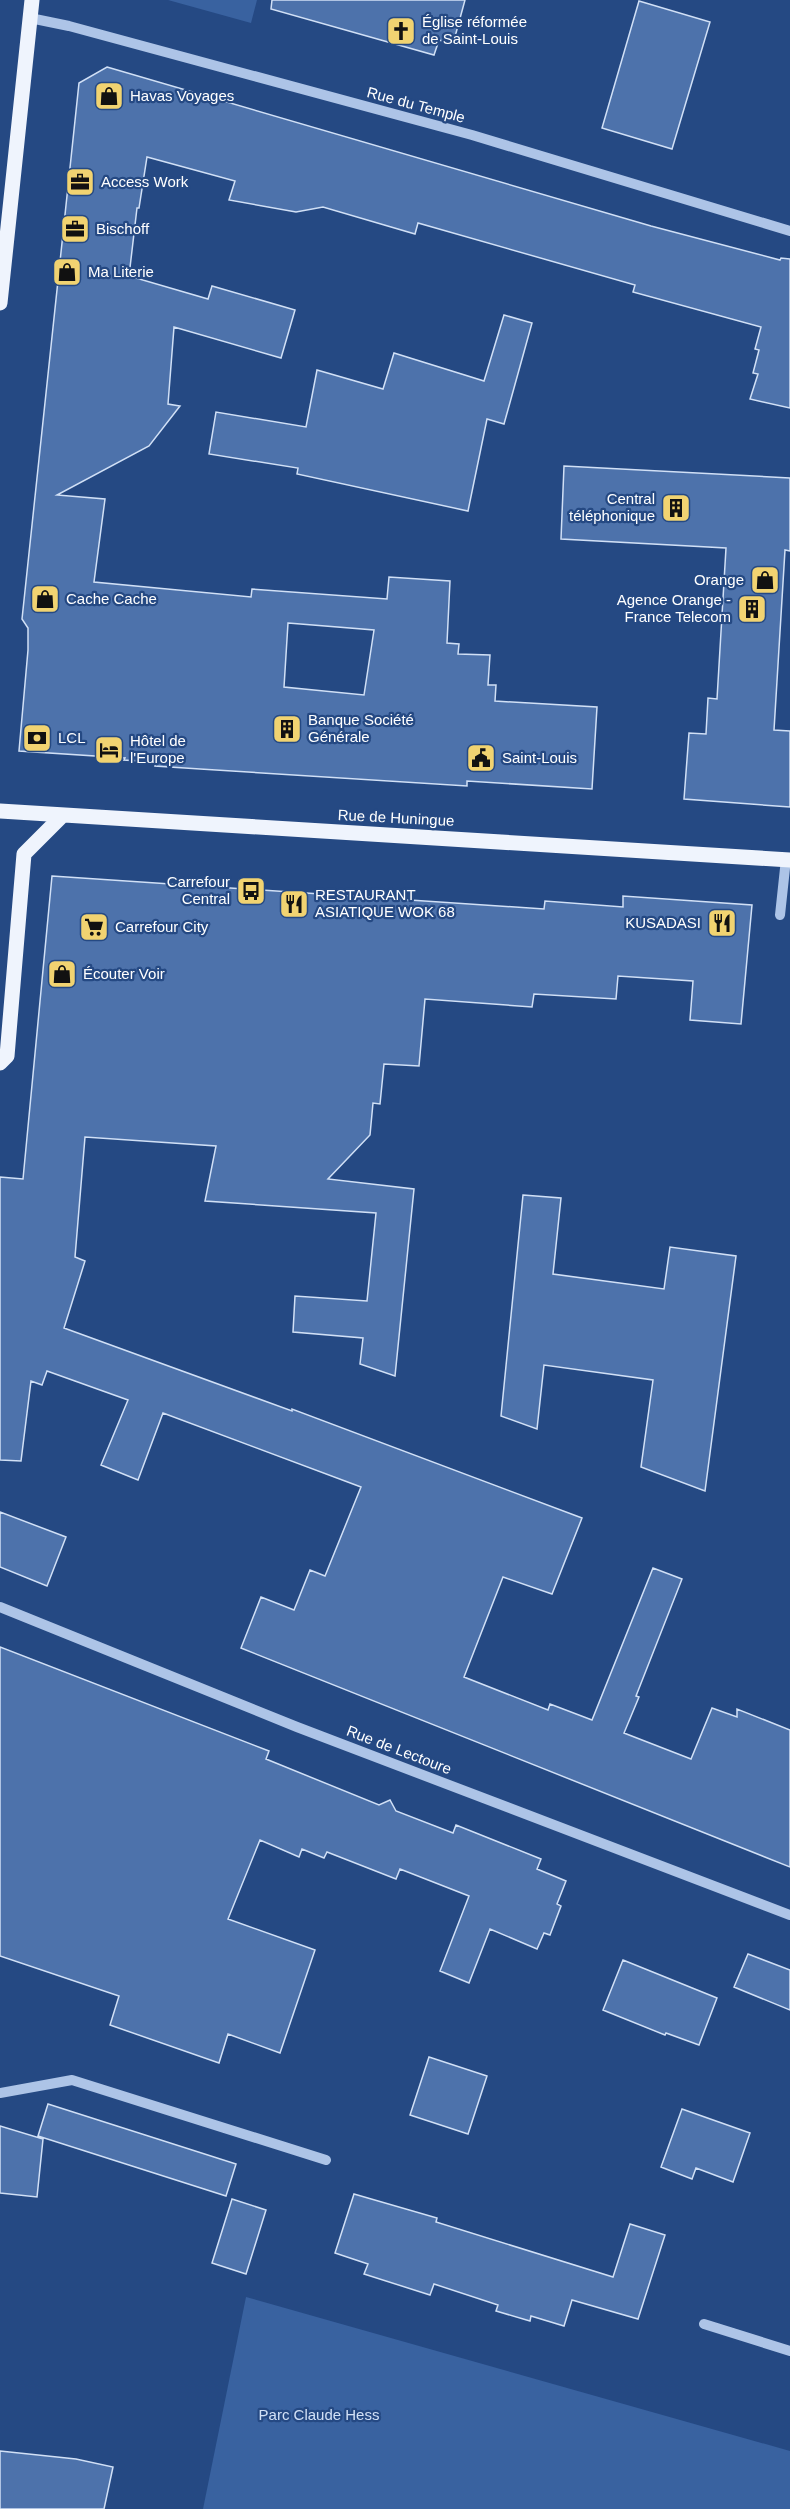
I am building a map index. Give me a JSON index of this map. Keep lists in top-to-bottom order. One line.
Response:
{"streets":{"main road":["Rue de Huningue"],"street":["Rue du Temple","Rue de Lectoure"]},"parks":["Parc Claude Hess"],"places":{"church":["Église réformée de Saint-Louis"],"shop":["Havas Voyages","Ma Literie","Orange","Cache Cache","Écouter Voir"],"office":["Access Work","Bischoff"],"building":["Central téléphonique","Agence Orange - France Telecom","Banque Société Générale"],"bank":["LCL"],"hotel":["Hôtel de l'Europe"],"public building":["Saint-Louis"],"bus stop":["Carrefour Central"],"restaurant":["RESTAURANT ASIATIQUE WOK 68","KUSADASI"],"supermarket":["Carrefour City"]}}
